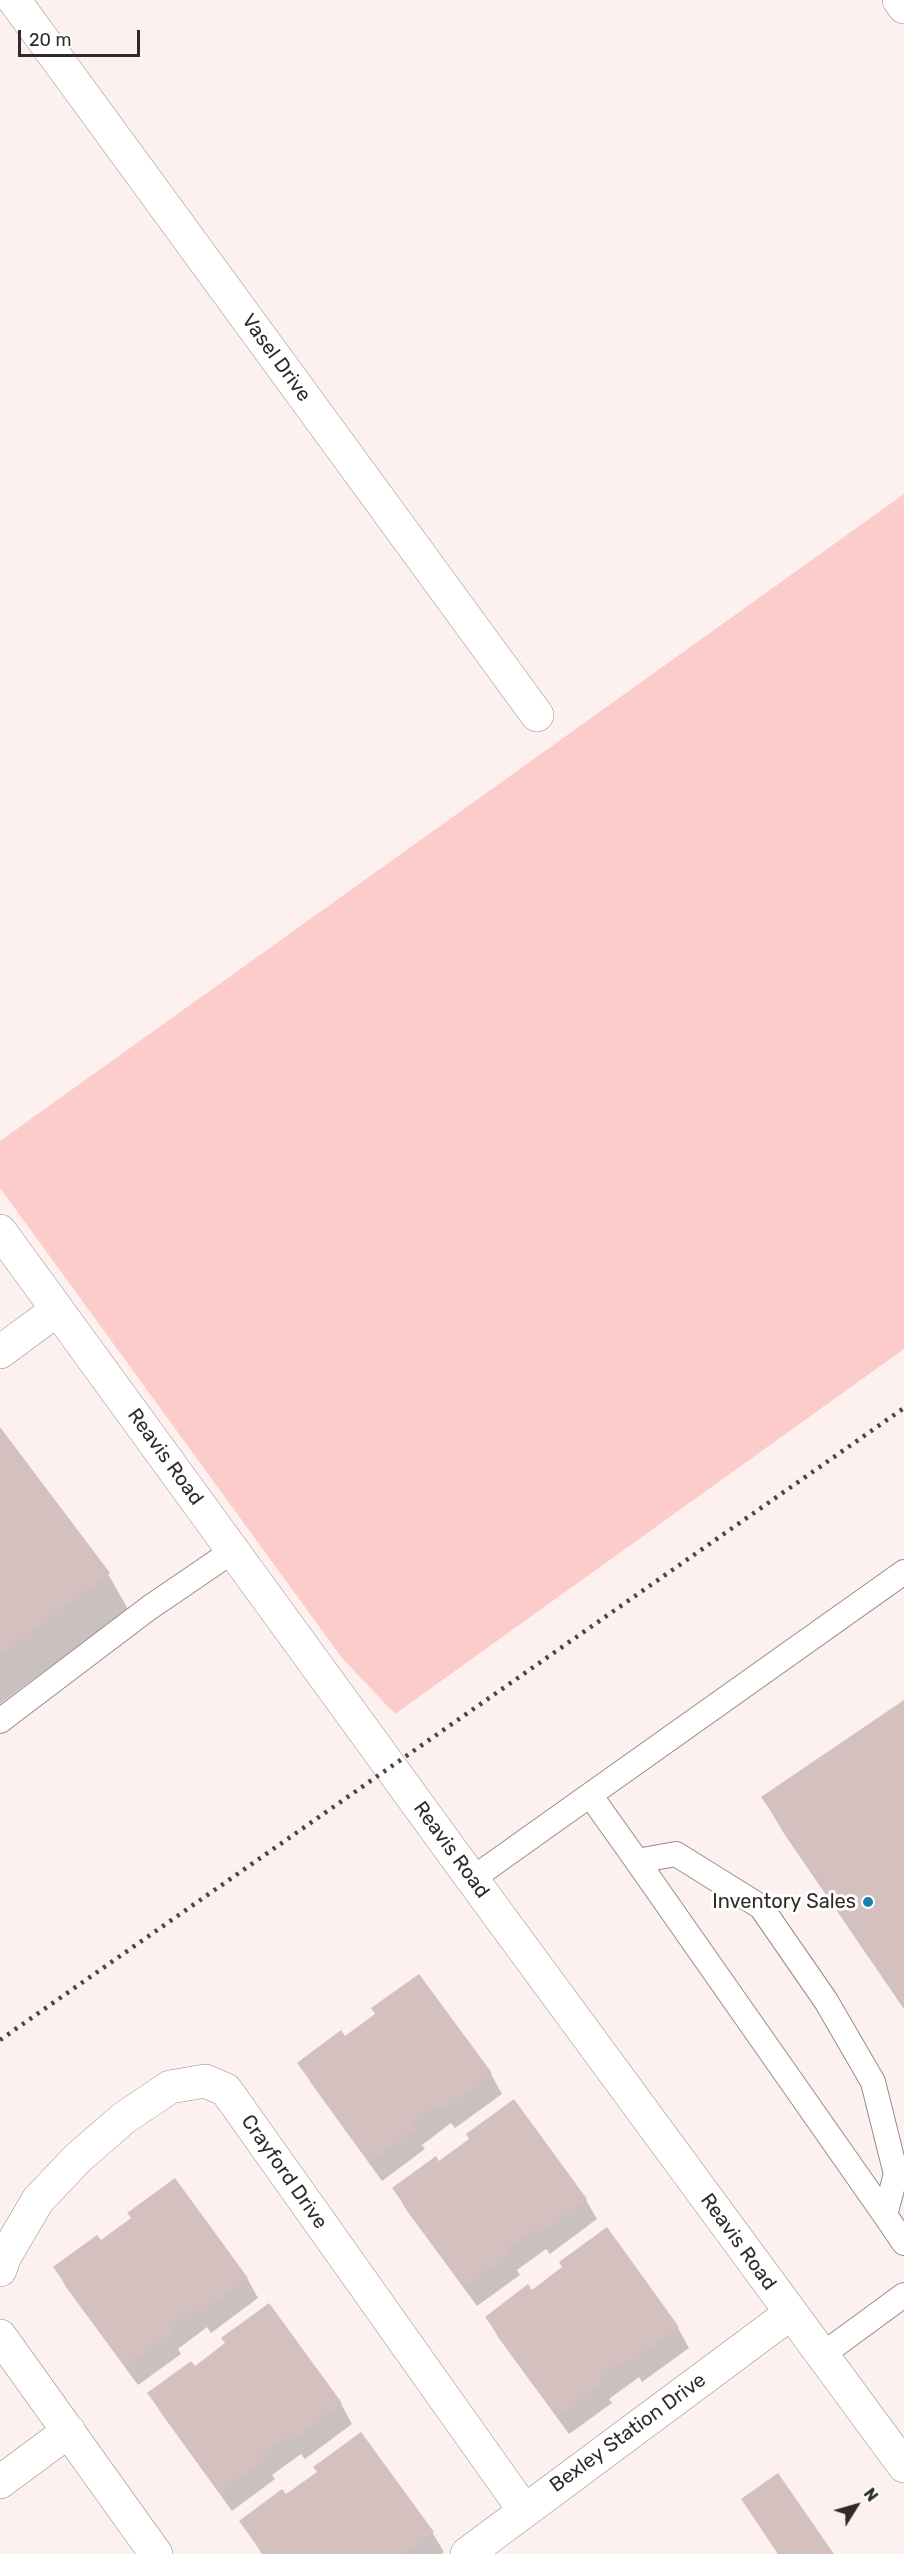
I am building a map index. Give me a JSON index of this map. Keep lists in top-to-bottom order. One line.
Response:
{"streets":{"street":["Vasel Drive","Reavis Road","Crayford Drive","Bexley Station Drive"]},"crossings":[["Reavis Road","Bexley Station Drive"],["Crayford Drive","Bexley Station Drive"]],"places":["Inventory Sales"],"scale_bar":"20 m","north":"top right"}
